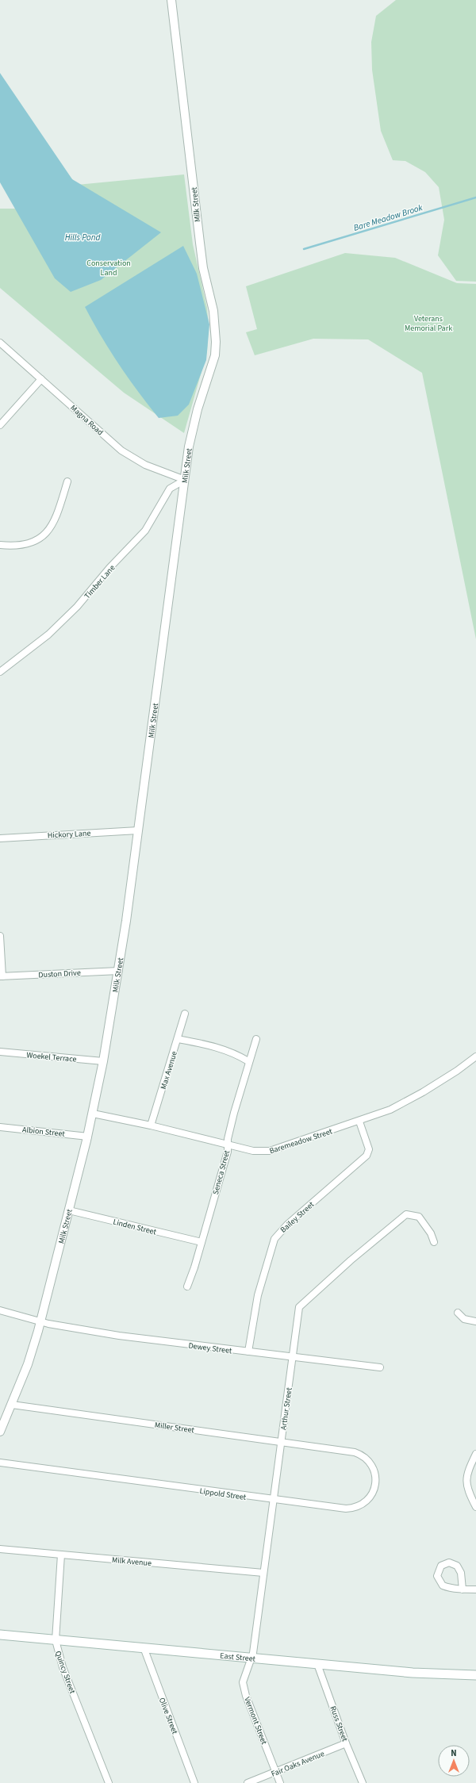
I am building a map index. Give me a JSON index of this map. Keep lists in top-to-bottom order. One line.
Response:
{"streets":{"main road":["East Street"],"street":["Milk Street","Magna Road","Timber Lane","Hickory Lane","Duston Drive","Woekel Terrace","Max Avenue","Albion Street","Baremeadow Street","Seneca Street","Bailey Street","Linden Street","Dewey Street","Arthur Street","Miller Street","Lippold Street","Milk Avenue","Quincy Street","Olive Street","Vermont Street","Russ Street","Fair Oaks Avenue"]},"crossings":[["Milk Street","Magna Road"],["Milk Street","Timber Lane"],["Milk Street","Hickory Lane"],["Milk Street","Duston Drive"],["Milk Street","Woekel Terrace"],["Milk Street","Albion Street"],["Milk Street","Baremeadow Street"],["Milk Street","Linden Street"],["Milk Street","Dewey Street"],["Milk Street","Miller Street"],["Magna Road","Timber Lane"],["Max Avenue","Baremeadow Street"],["Baremeadow Street","Seneca Street"],["Baremeadow Street","Bailey Street"],["Seneca Street","Linden Street"],["Bailey Street","Dewey Street"],["Dewey Street","Arthur Street"],["Arthur Street","Miller Street"],["Arthur Street","Lippold Street"],["Arthur Street","Milk Avenue"],["Arthur Street","East Street"],["Arthur Street","Vermont Street"],["Miller Street","Lippold Street"],["Milk Avenue","Quincy Street"],["East Street","Quincy Street"],["East Street","Olive Street"],["East Street","Vermont Street"],["East Street","Russ Street"],["Vermont Street","Fair Oaks Avenue"],["Russ Street","Fair Oaks Avenue"]],"water":["Bare Meadow Brook","Hills Pond"],"parks":["Conservation Land","Veterans Memorial Park"],"north":"top"}
